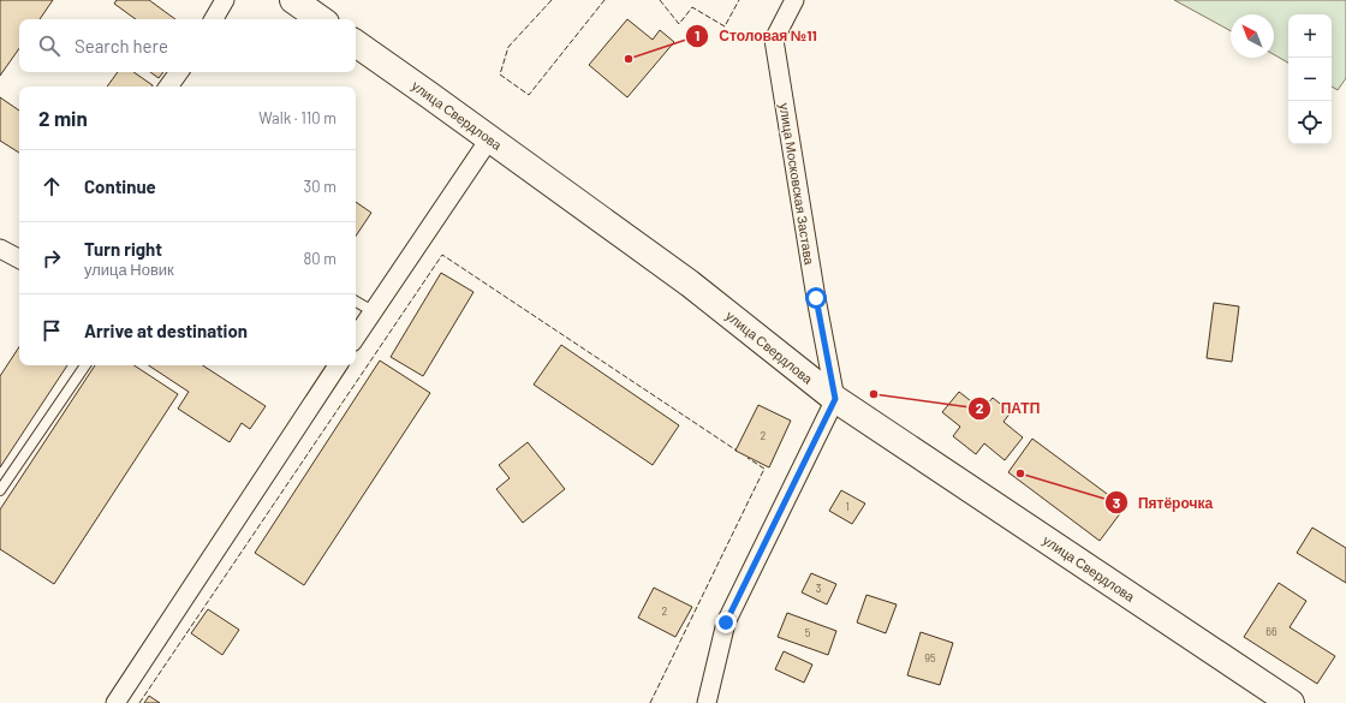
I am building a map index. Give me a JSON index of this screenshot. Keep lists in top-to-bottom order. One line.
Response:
{"streets":{"main road":["улица Свердлова"],"street":["улица Московская Застава"]},"crossings":[["улица Свердлова","улица Московская Застава"]],"places":["Столовая №11","ПАТП","Пятёрочка"],"house_numbers":["2","1","3","2","66","5","95"],"north":"top left","page":{"map_buttons":["+","−"],"search":"Search here","heading":["2 min","Walk · 110 m"],"list":[["Continue","30 m"],["Turn right","улица Новик","80 m"],"Arrive at destination"]}}
